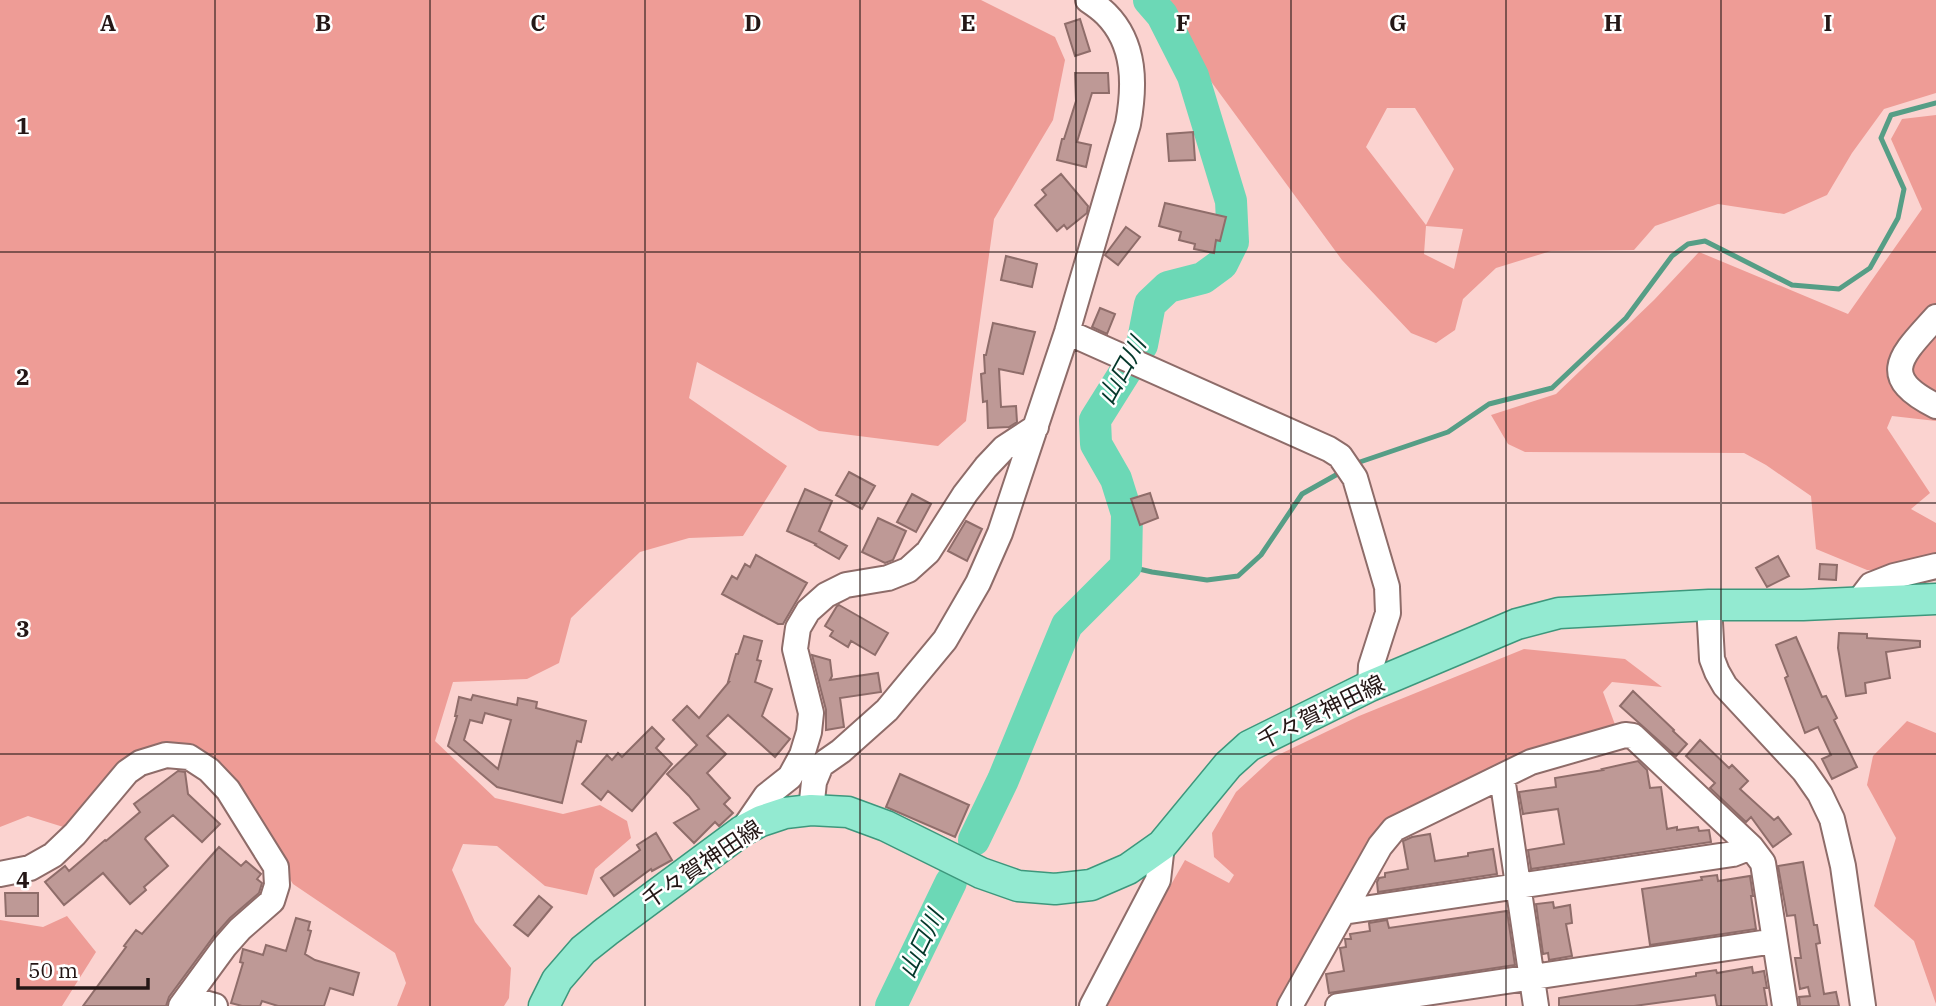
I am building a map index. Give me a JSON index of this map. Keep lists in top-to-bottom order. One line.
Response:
{"streets":{"main road":["千々賀神田線"]},"water":["山口川"],"scale_bar":"50 m","grid":{"columns":["A","B","C","D","E","F","G","H","I"],"rows":["1","2","3","4"]}}
